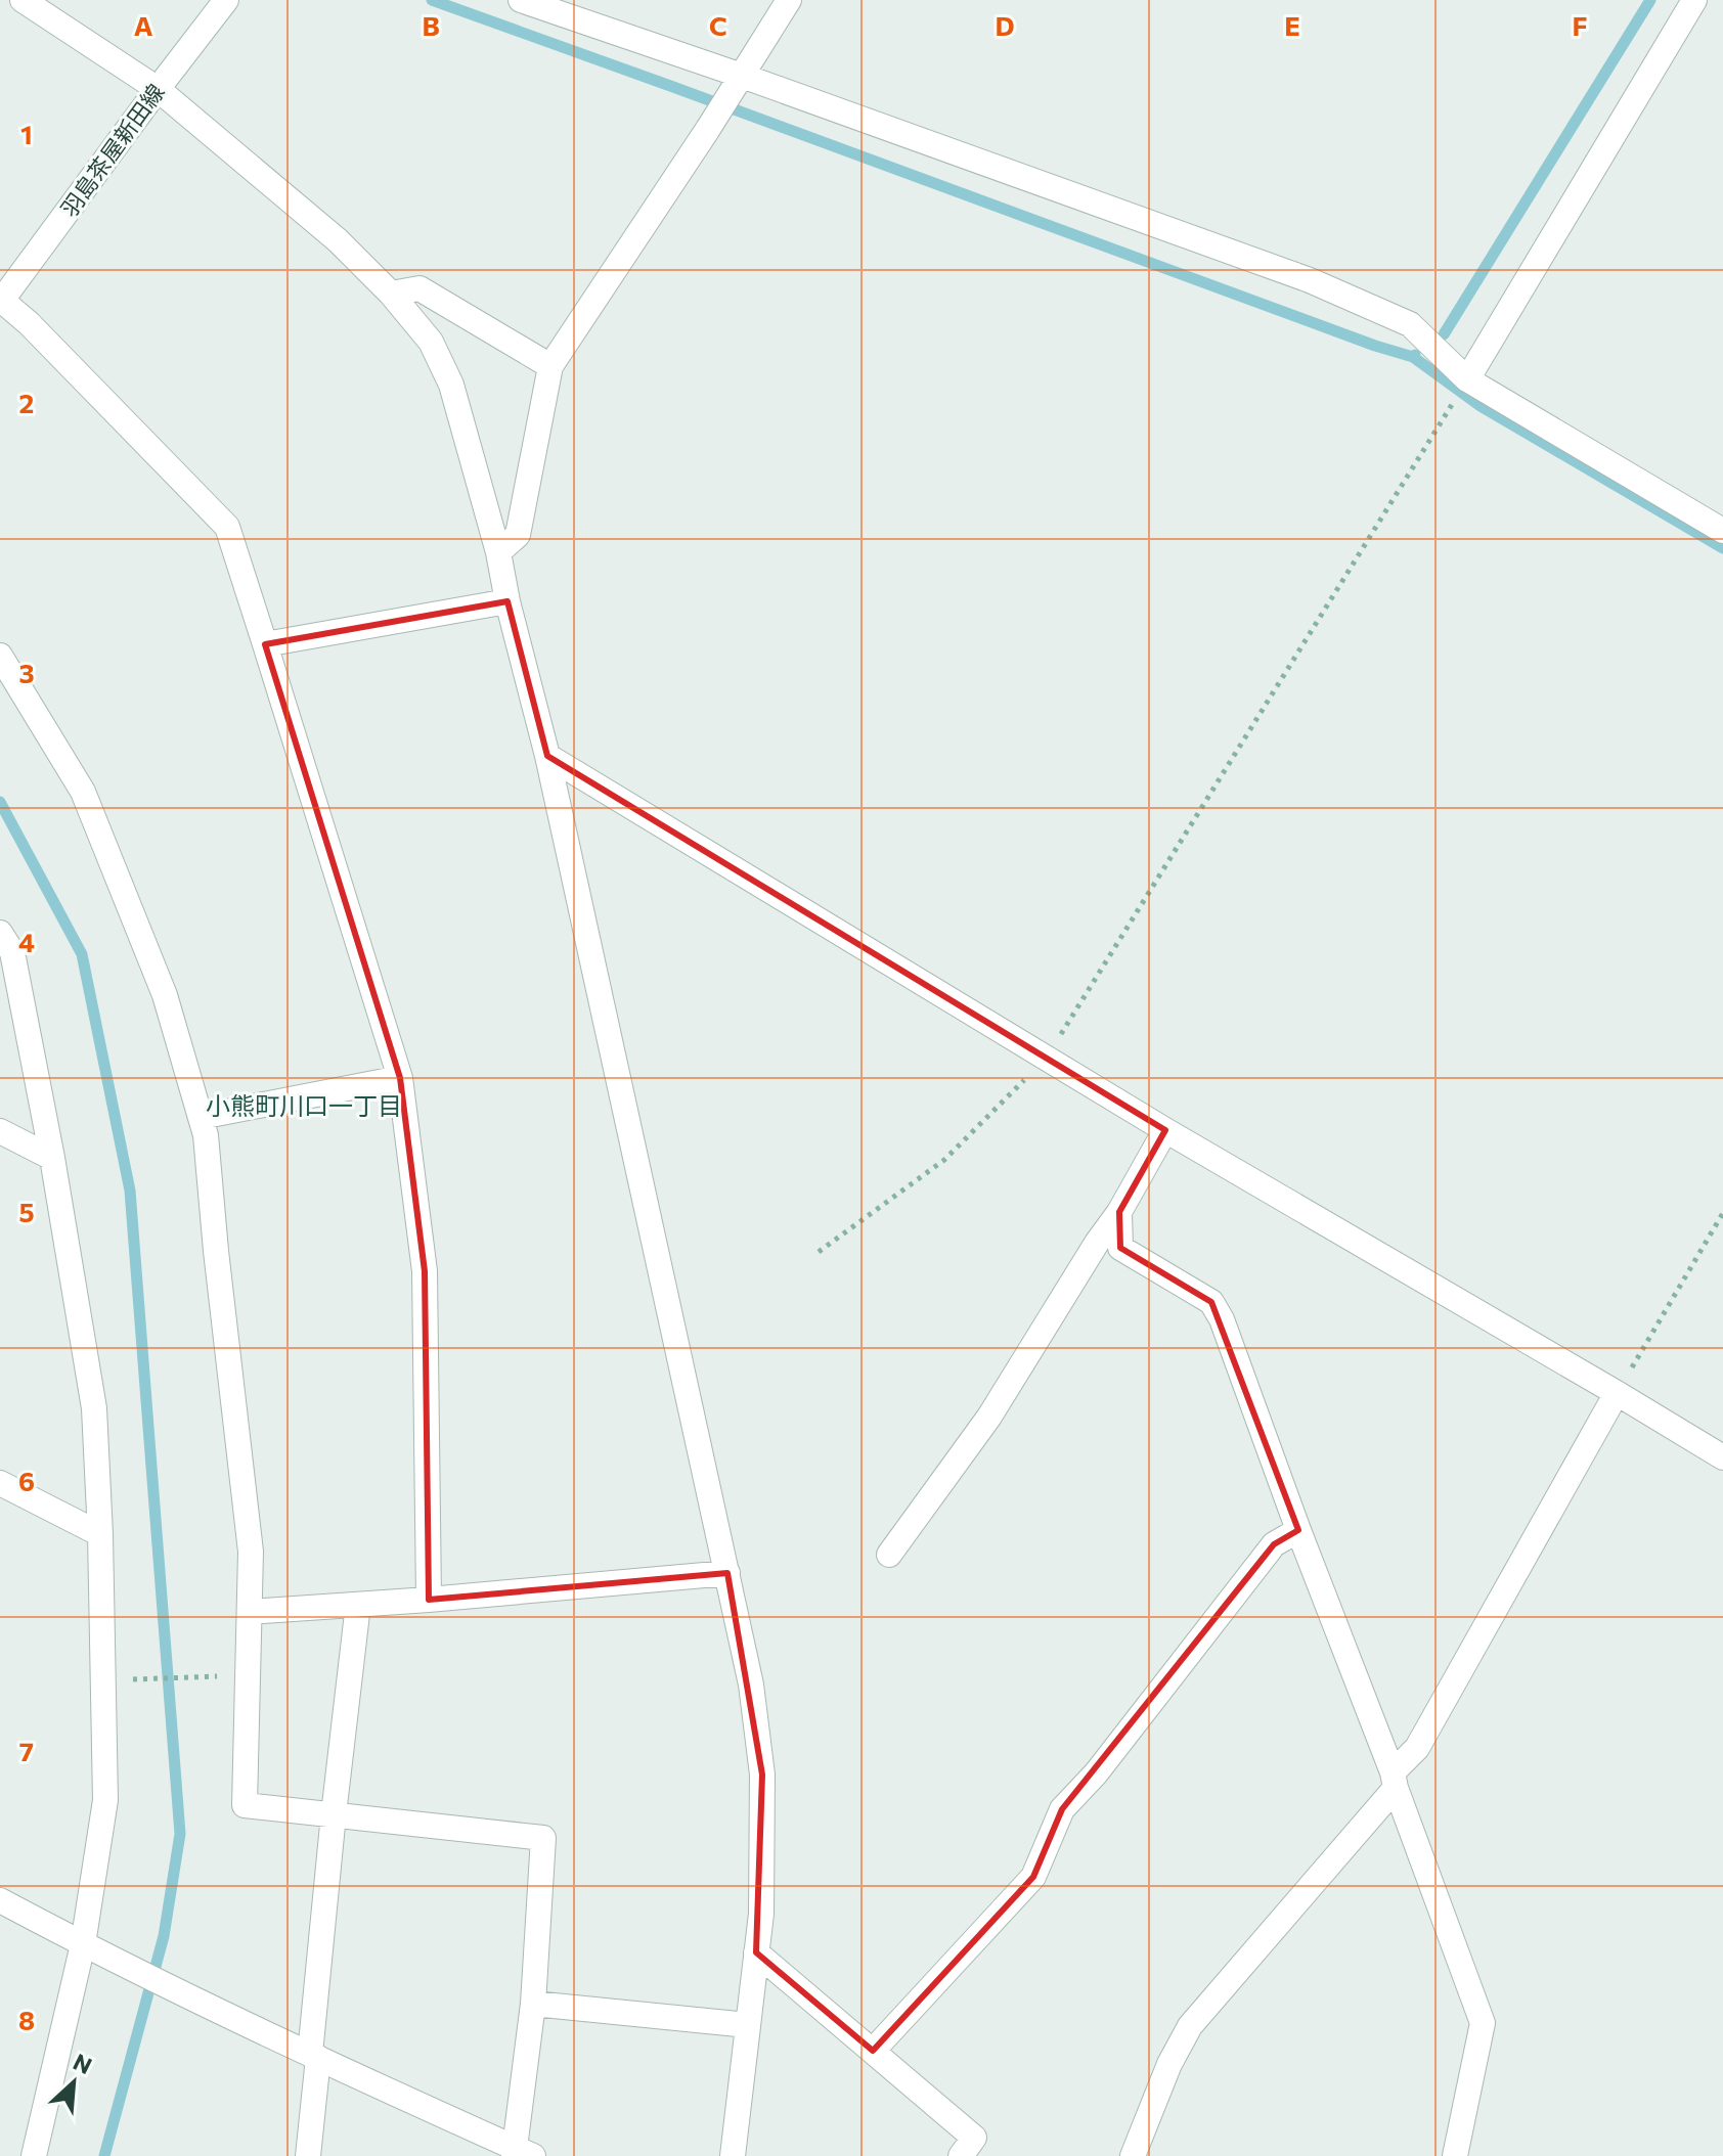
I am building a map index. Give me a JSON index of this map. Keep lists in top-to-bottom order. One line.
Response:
{"streets":{"street":["羽島茶屋新田線"]},"districts":["小熊町川口一丁目"],"north":"top right","grid":{"columns":["A","B","C","D","E","F"],"rows":["1","2","3","4","5","6","7","8"]}}
